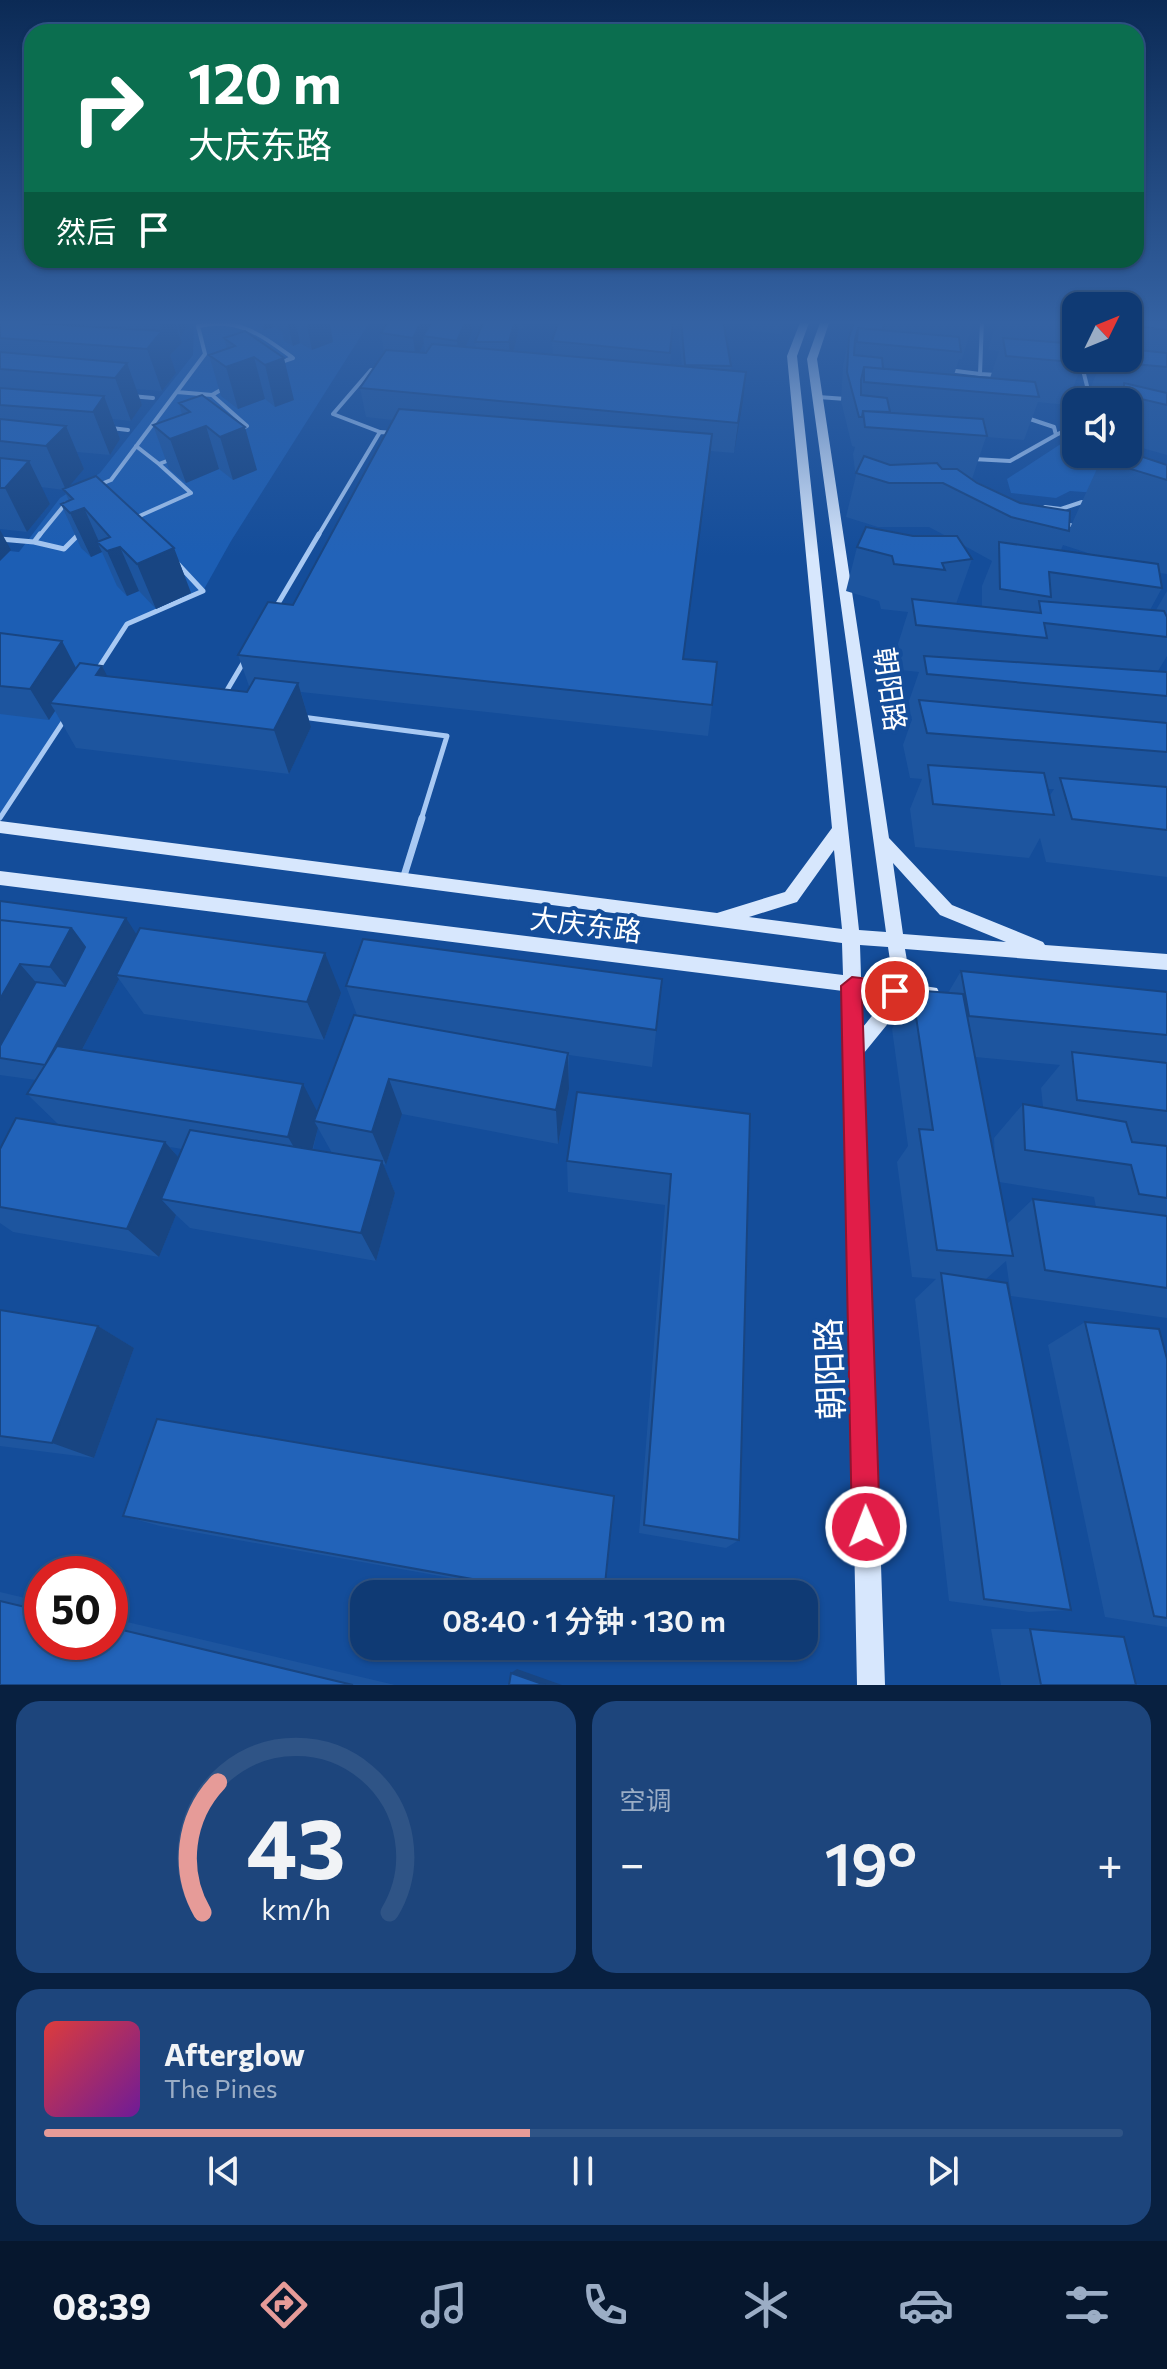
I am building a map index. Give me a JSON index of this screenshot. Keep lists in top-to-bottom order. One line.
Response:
{"streets":{"main road":["朝阳路","大庆东路"]},"crossings":[["朝阳路","大庆东路"]],"north":"top right","page":{"turn":["120 m","大庆东路"],"then":"然后","limit":"50","trip":"08:40 · 1 分钟 · 130 m","tile":"空调","heat":["−","19°","+"],"song":["Afterglow","The Pines"],"tabs":"08:39","gauge":["43","km/h"]}}
